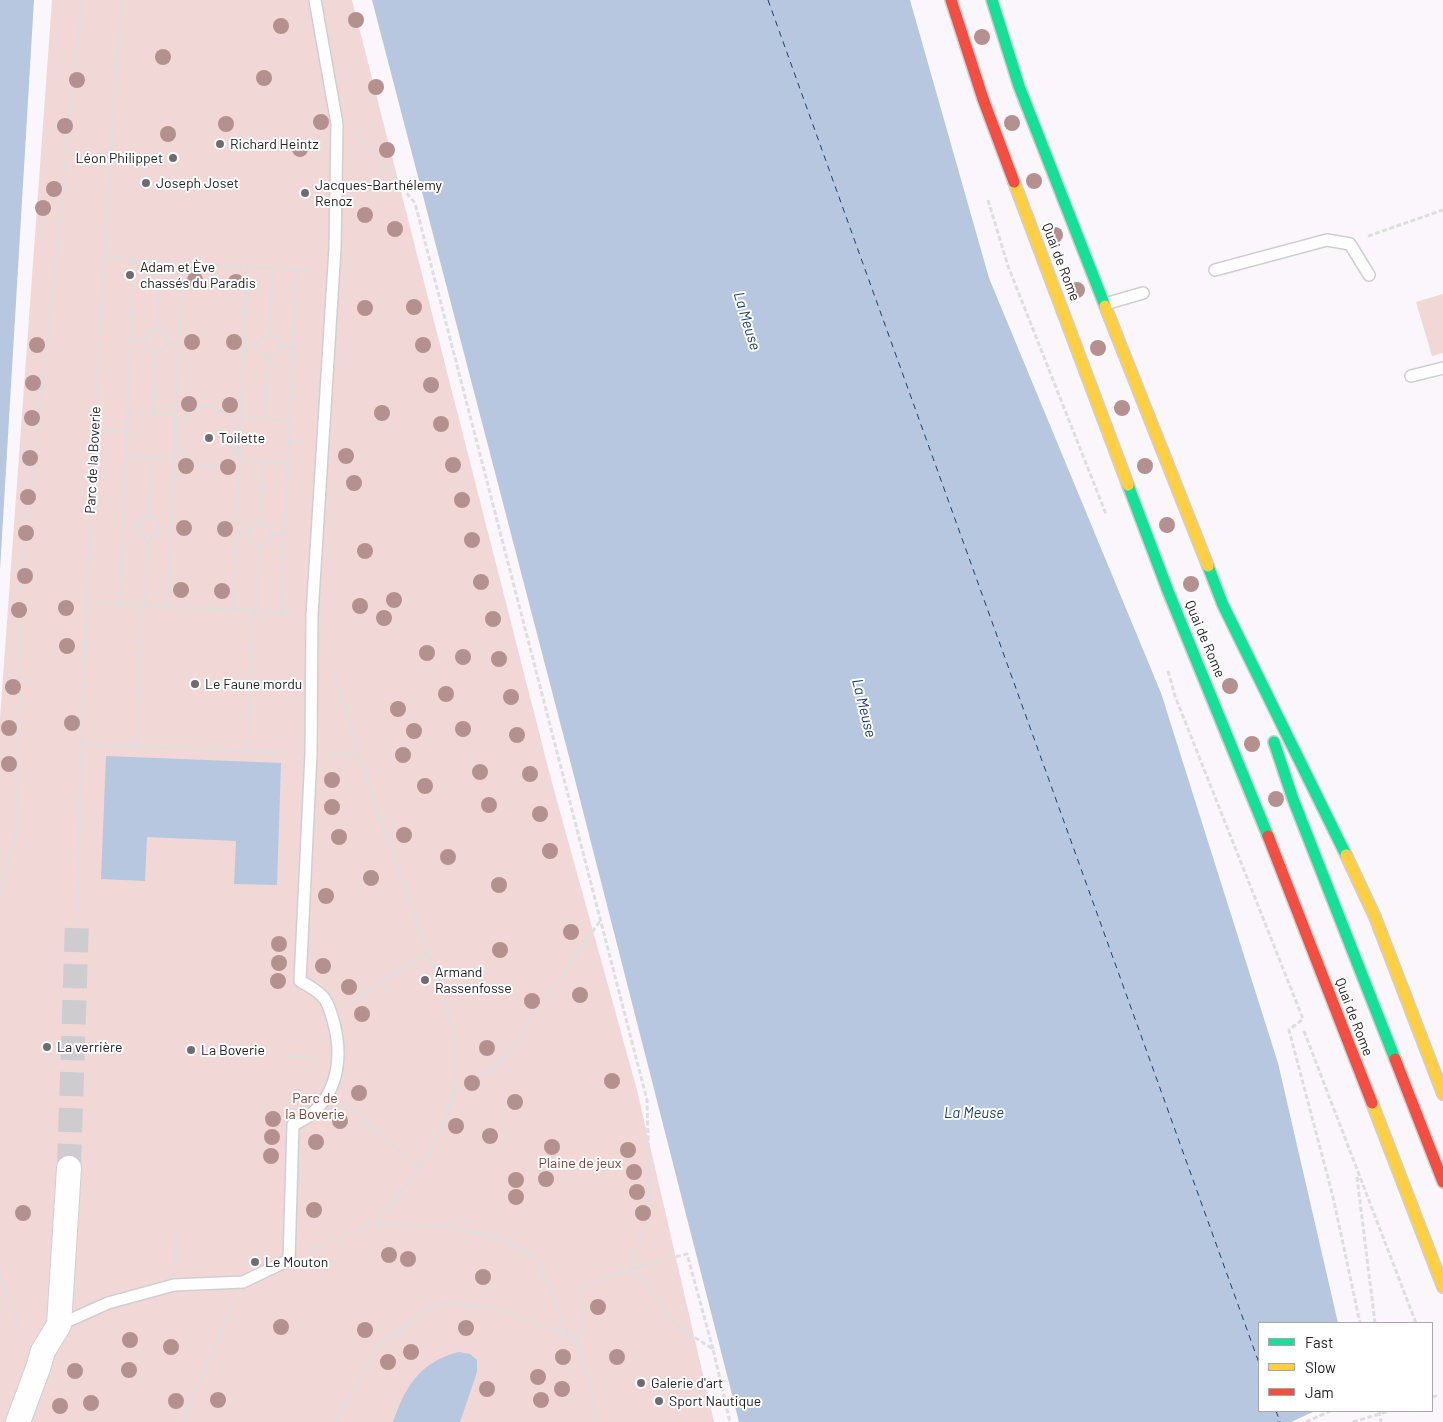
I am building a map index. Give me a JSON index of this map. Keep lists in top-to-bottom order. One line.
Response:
{"streets":{"main road":["Quai de Rome"],"path":["Parc de la Boverie"]},"water":["La Meuse"],"parks":["Parc de la Boverie","Plaine de jeux"],"places":["Richard Heintz","Léon Philippet","Joseph Joset","Jacques-Barthélemy Renoz","Adam et Ève chassés du Paradis","Toilette","Le Faune mordu","Armand Rassenfosse","La verrière","La Boverie","Le Mouton","Galerie d'art","Sport Nautique"],"legend":["Fast","Slow","Jam"]}
